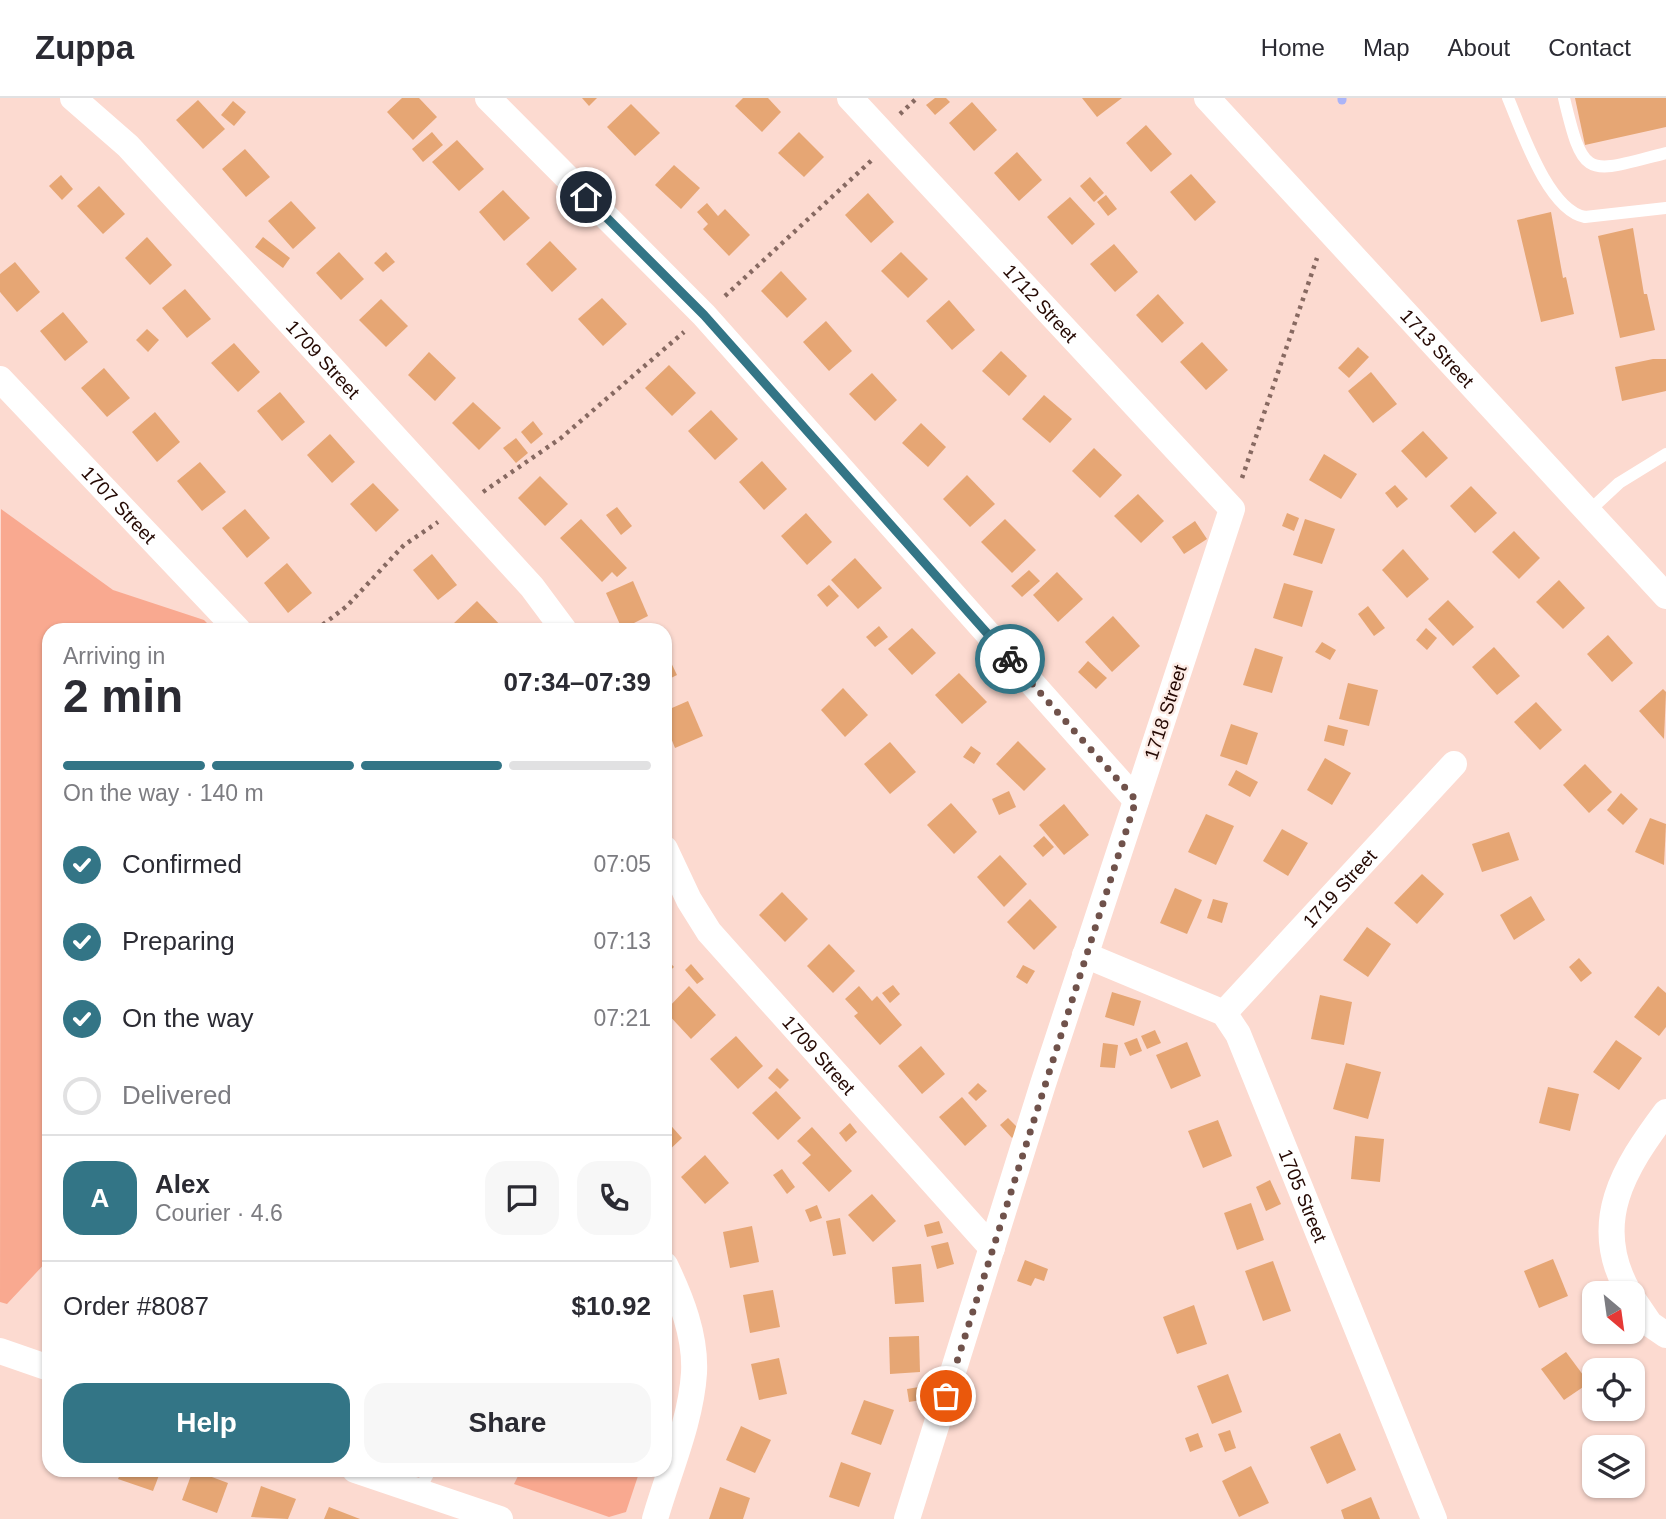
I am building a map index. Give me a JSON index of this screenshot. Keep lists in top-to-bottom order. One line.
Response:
{"streets":{"street":["1712 Street","1713 Street","1709 Street","1707 Street","1718 Street","1719 Street","1705 Street"]},"crossings":[["1712 Street","1718 Street"],["1709 Street","1718 Street"],["1719 Street","1705 Street"]],"north":"bottom right","page":{"header":"Zuppa","nav":["Home","Map","About","Contact"],"heading":["2 min","Arriving in","07:34–07:39"],"panel":["Alex","Courier · 4.6","Order #8087","$10.92"],"bar":"On the way · 140 m","list":[["Confirmed","07:05"],["Preparing","07:13"],["On the way","07:21"],"Delivered"],"round":"A","buttons":["Help","Share"]}}
